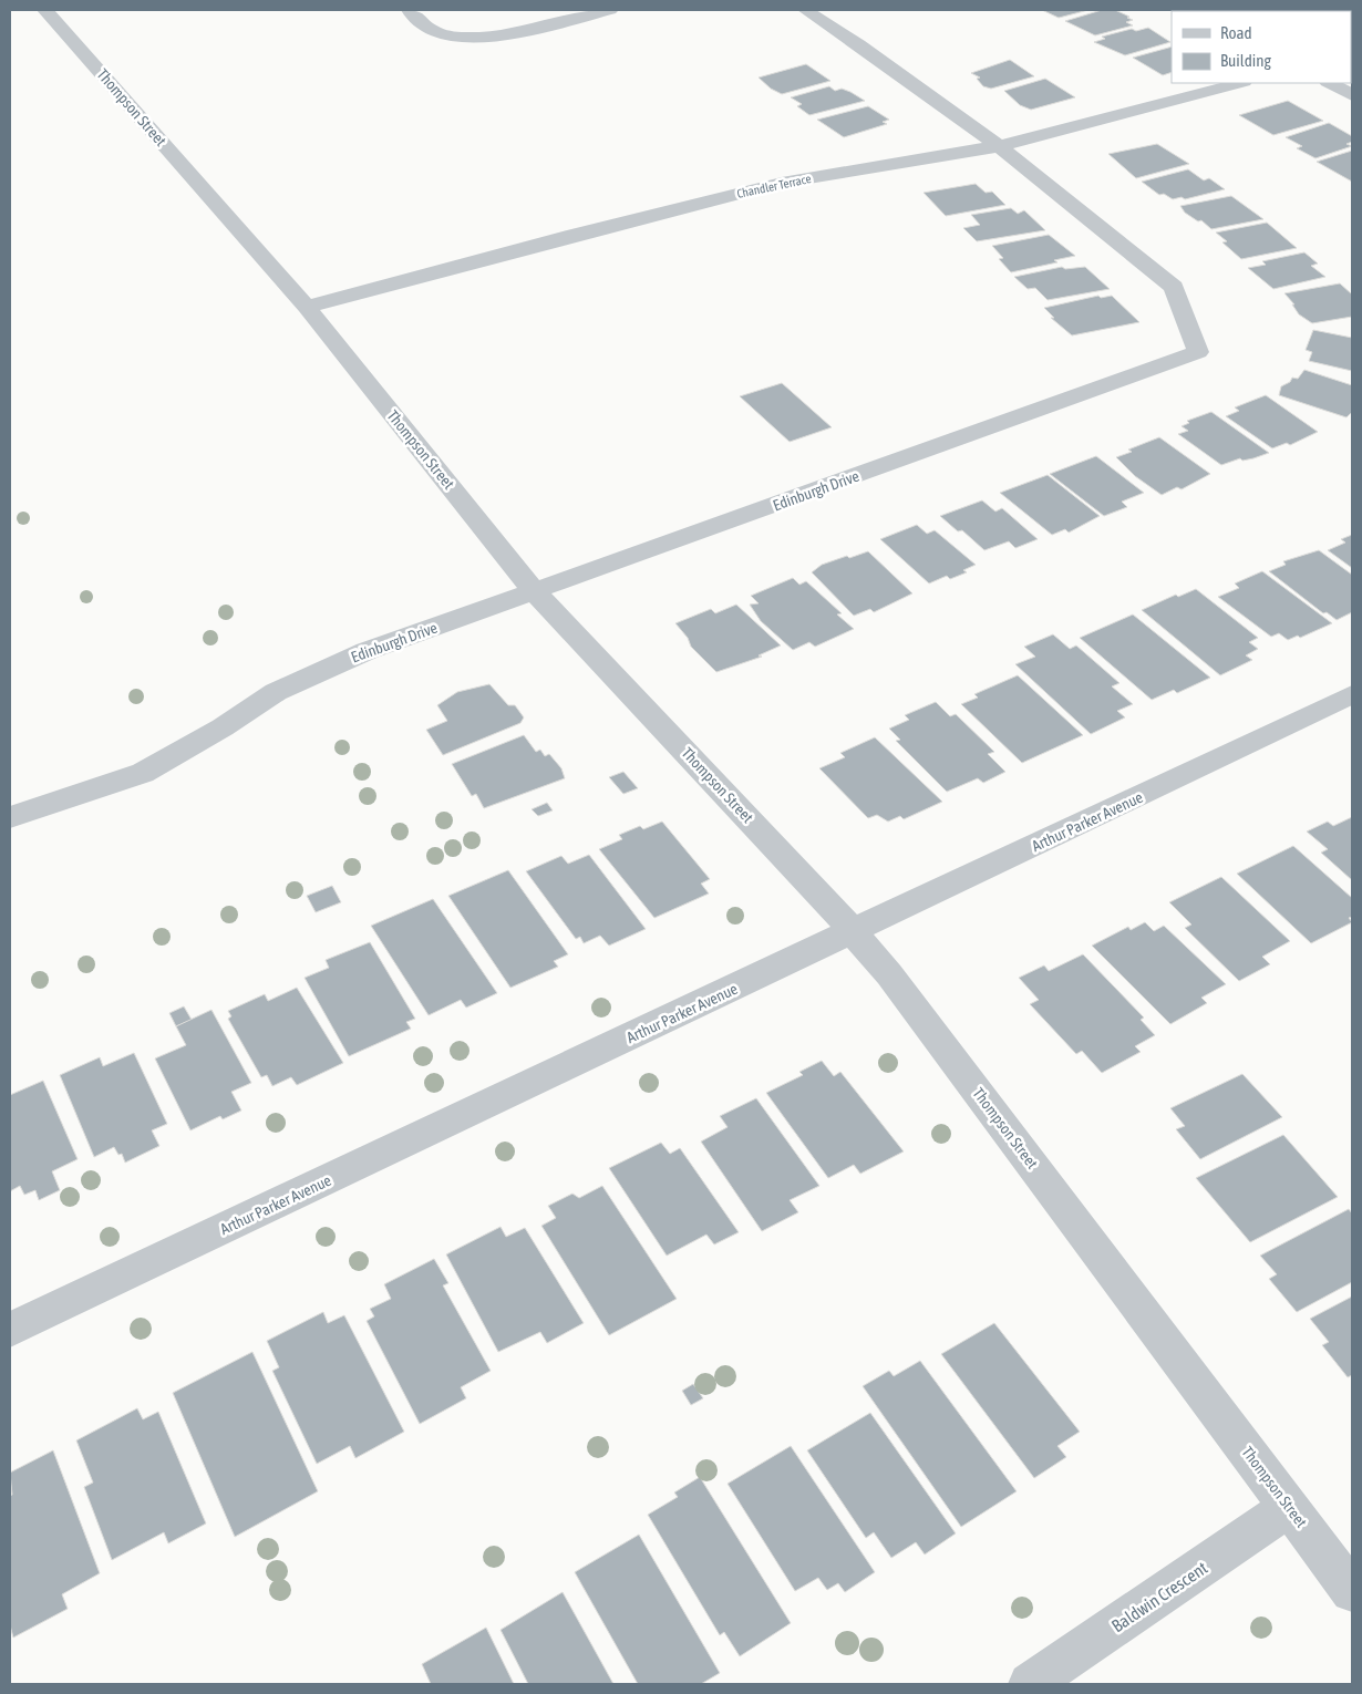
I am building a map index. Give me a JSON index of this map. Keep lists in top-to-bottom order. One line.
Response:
{"streets":{"street":["Thompson Street","Chandler Terrace","Edinburgh Drive","Arthur Parker Avenue","Baldwin Crescent"]},"crossings":[["Thompson Street","Chandler Terrace"],["Thompson Street","Edinburgh Drive"],["Thompson Street","Arthur Parker Avenue"],["Thompson Street","Baldwin Crescent"],["Chandler Terrace","Edinburgh Drive"]],"legend":["Road","Building"]}
